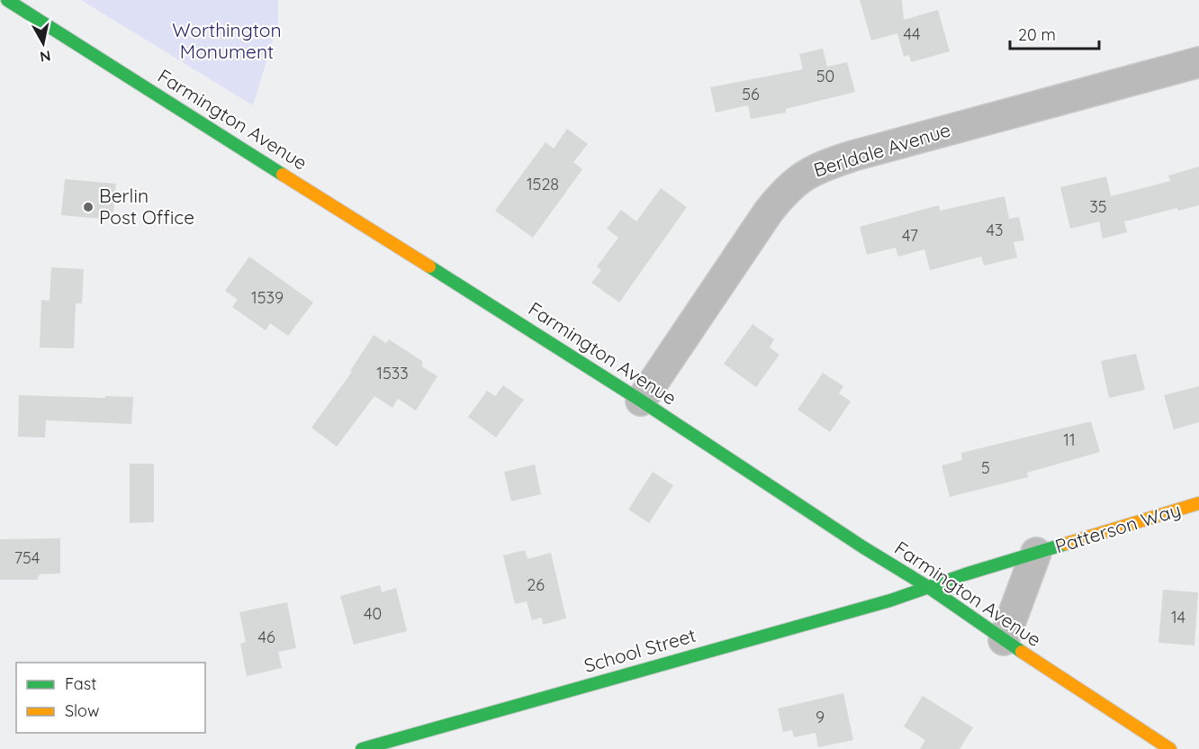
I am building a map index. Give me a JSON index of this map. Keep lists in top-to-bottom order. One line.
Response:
{"streets":{"street":["Farmington Avenue","Berldale Avenue","Patterson Way","School Street"]},"crossings":[["Farmington Avenue","Berldale Avenue"],["Farmington Avenue","Patterson Way"],["Farmington Avenue","School Street"],["Patterson Way","School Street"]],"parks":["Worthington Monument"],"places":["Berlin Post Office"],"house_numbers":["44","50","56","1528","35","43","47","1539","1533","11","5","754","26","40","14","46","9"],"legend":["Fast","Slow"],"scale_bar":"20 m","north":"bottom"}
